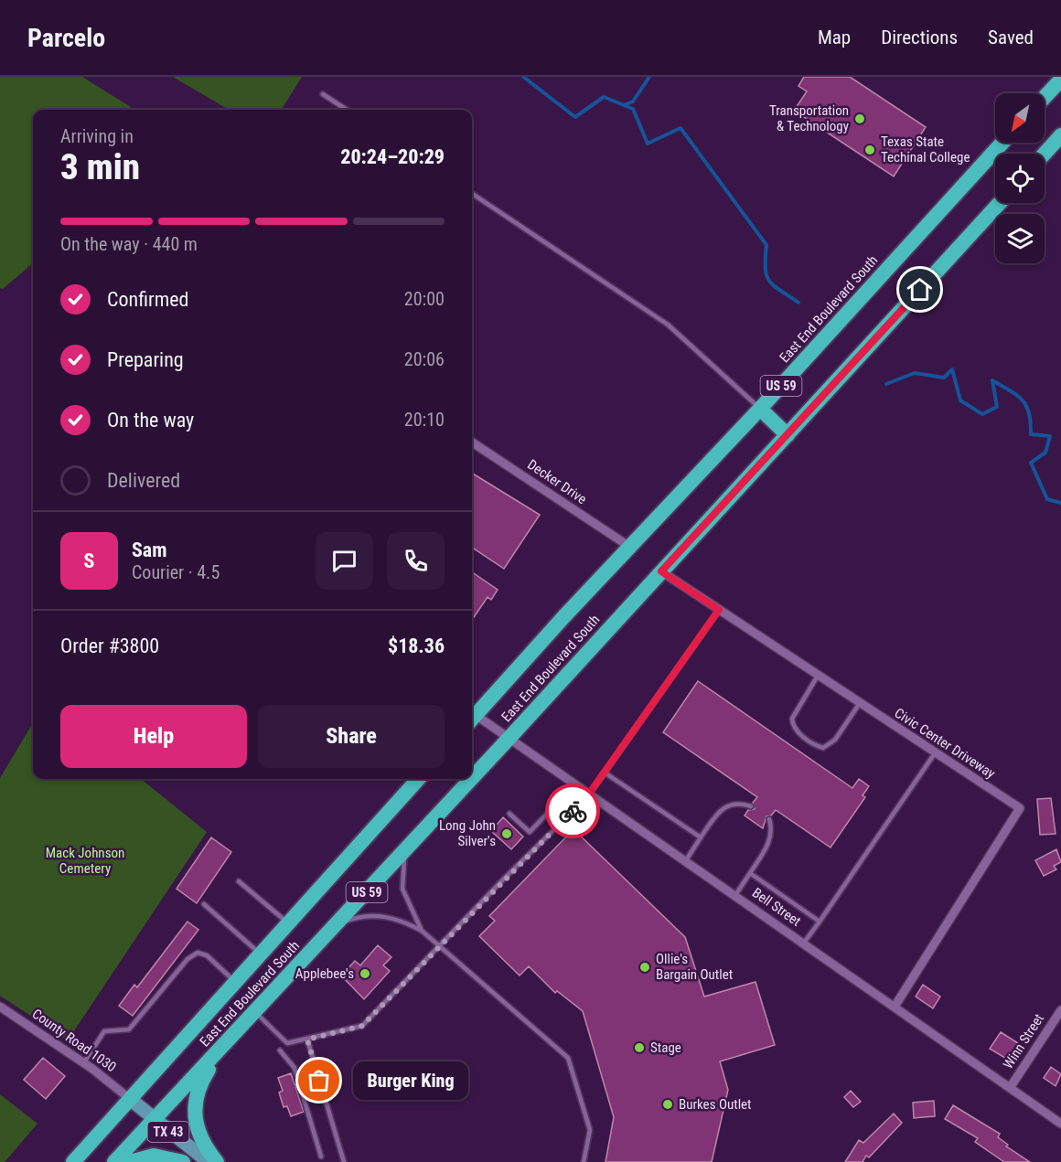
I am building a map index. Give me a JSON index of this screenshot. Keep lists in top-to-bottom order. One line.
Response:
{"streets":{"highway":["East End Boulevard South","US 59"],"main road":["TX 43"],"street":["Decker Drive","Civic Center Driveway","Bell Street","County Road 1030","Winn Street"]},"crossings":[["East End Boulevard South","Decker Drive"],["East End Boulevard South","Civic Center Driveway"],["East End Boulevard South","Bell Street"],["East End Boulevard South","County Road 1030"],["East End Boulevard South","TX 43"],["Civic Center Driveway","Bell Street"],["Bell Street","Winn Street"],["County Road 1030","TX 43"]],"parks":["Mack Johnson Cemetery"],"places":["Transportation & Technology","Texas State Techinal College","Long John Silver's","Ollie's Bargain Outlet","Applebee's","Stage","Burger King","Burkes Outlet"],"north":"bottom left","page":{"header":"Parcelo","nav":["Map","Directions","Saved"],"heading":["3 min","Arriving in","20:24–20:29"],"panel":["Sam","Courier · 4.5","Order #3800","$18.36"],"bar":"On the way · 440 m","list":[["Confirmed","20:00"],["Preparing","20:06"],["On the way","20:10"],"Delivered"],"round":"S","buttons":["Help","Share"],"bubble":"Burger King"}}
